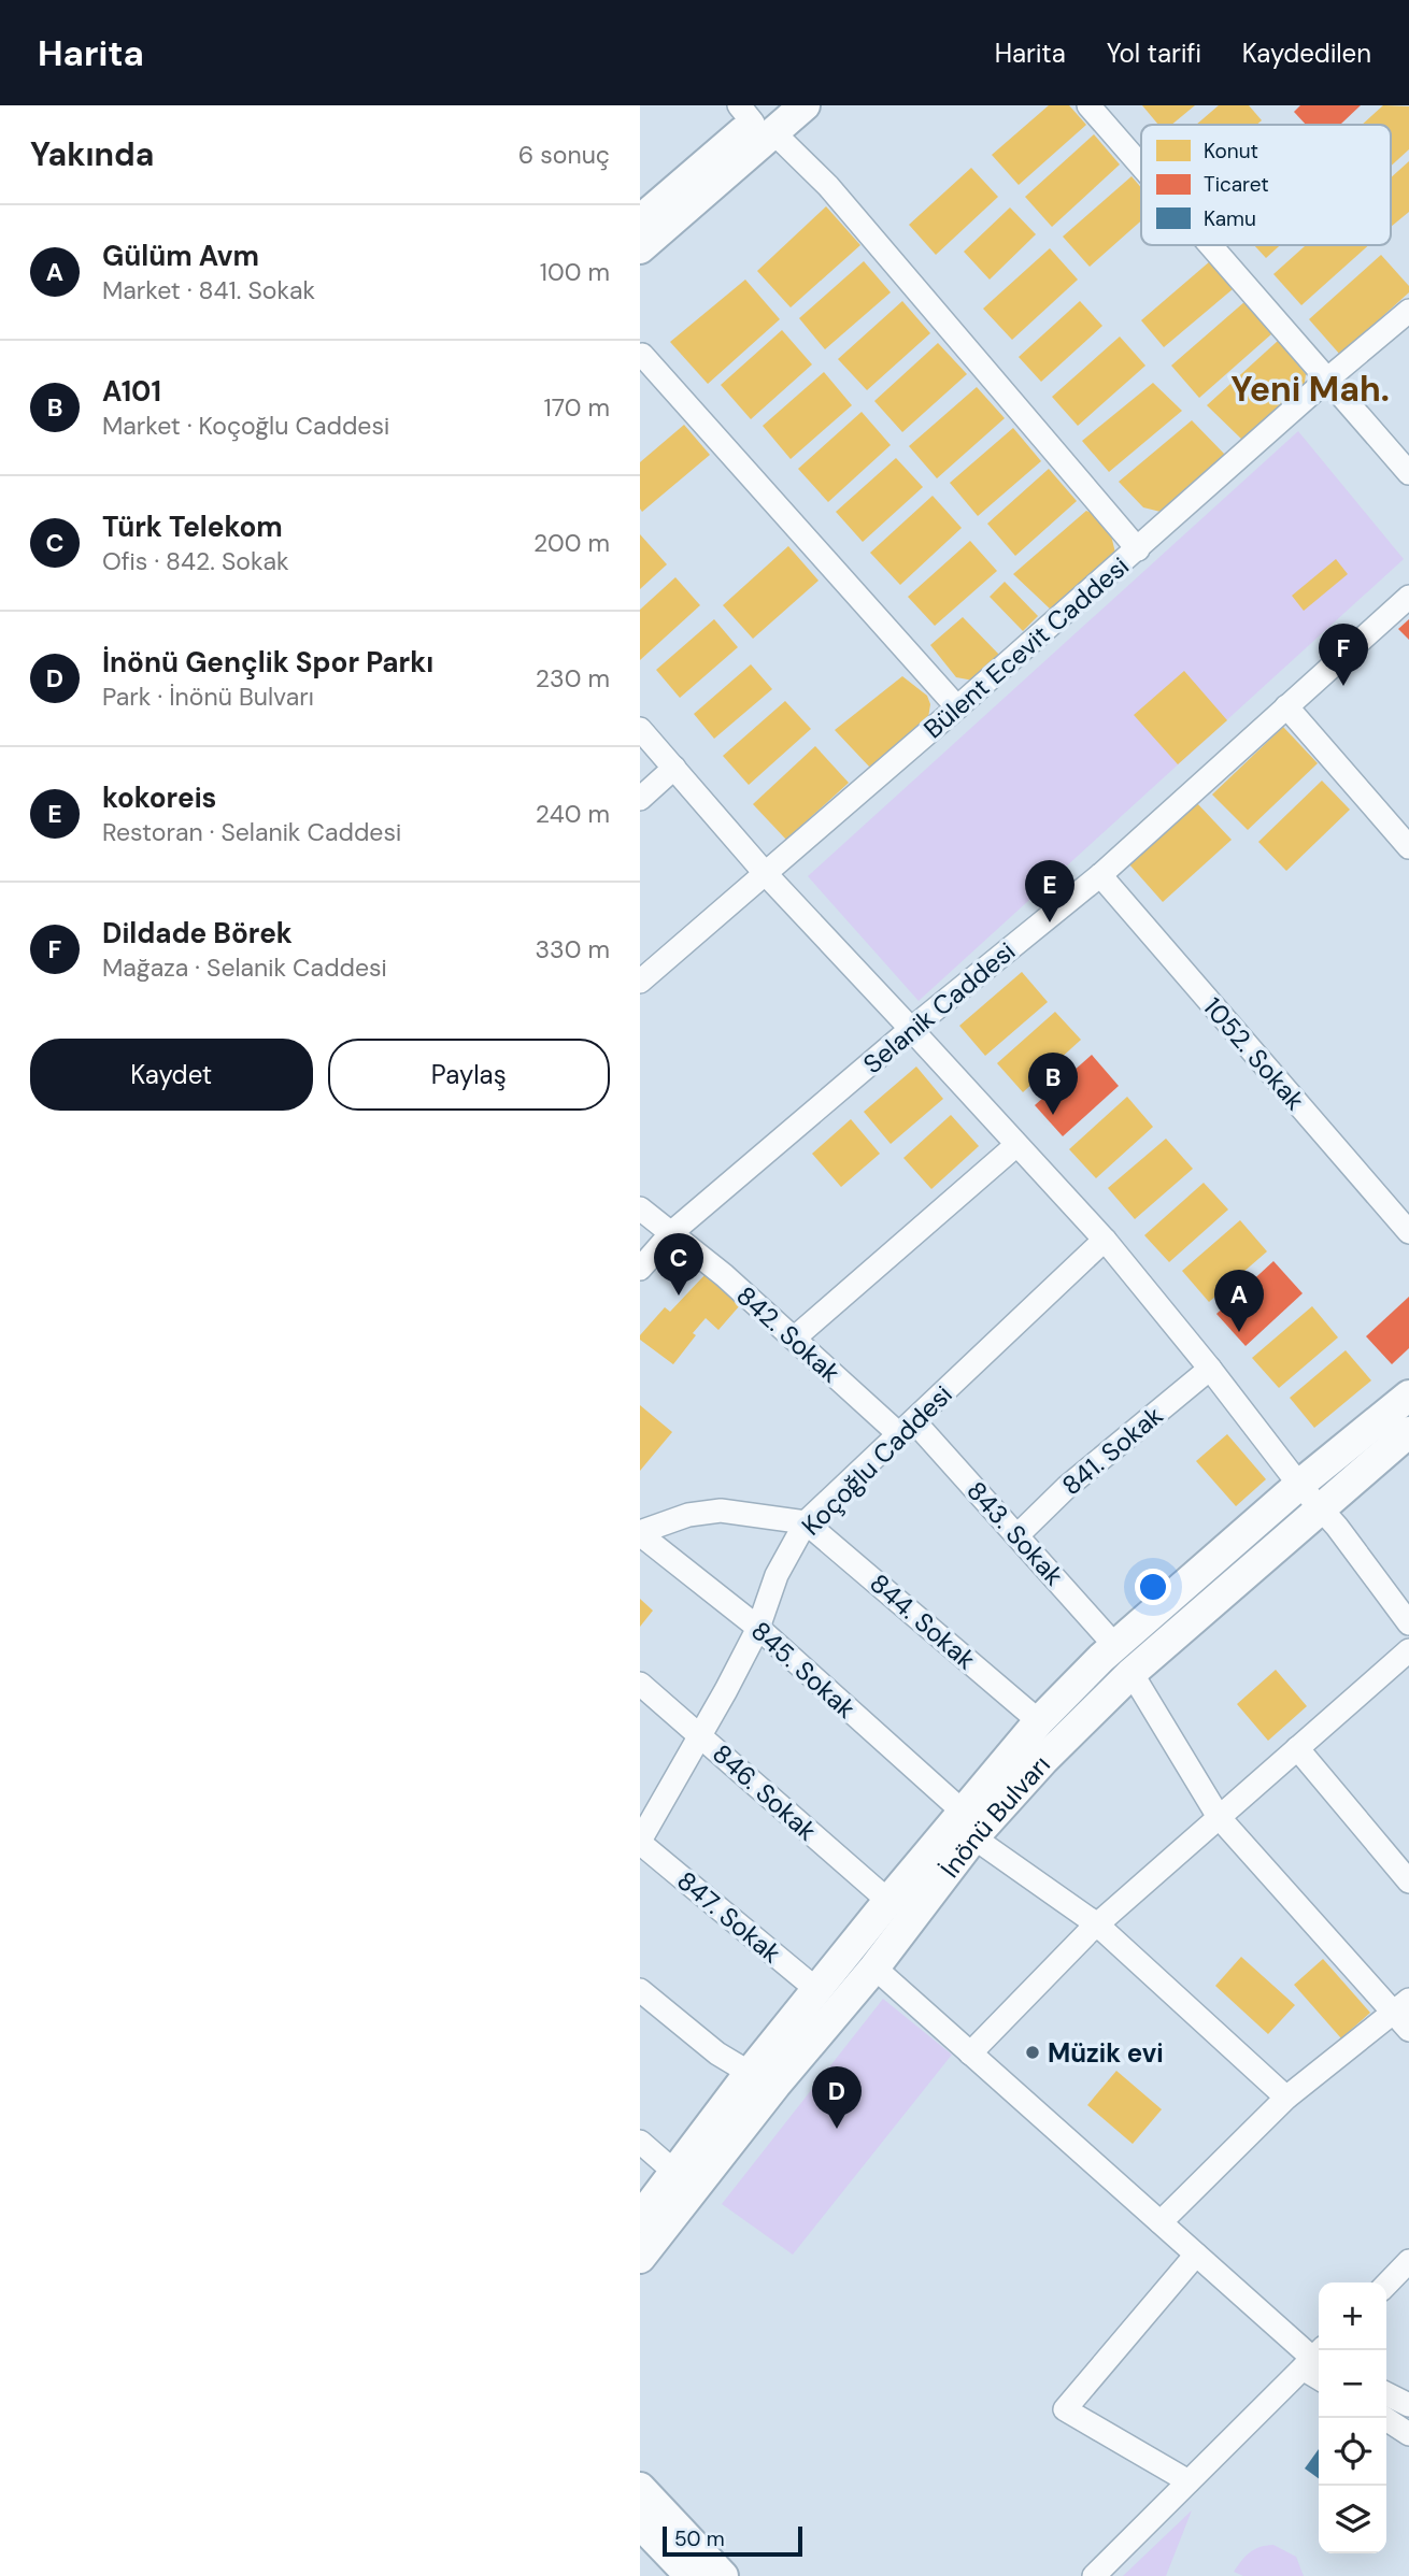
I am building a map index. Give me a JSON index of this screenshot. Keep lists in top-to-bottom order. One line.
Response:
{"streets":{"main road":["İnönü Bulvarı"],"street":["Bülent Ecevit Caddesi","Selanik Caddesi","1052. Sokak","842. Sokak","841. Sokak","Koçoğlu Caddesi","843. Sokak","844. Sokak","845. Sokak","846. Sokak","847. Sokak"]},"crossings":[["Selanik Caddesi","1052. Sokak"],["Selanik Caddesi","842. Sokak"],["842. Sokak","Koçoğlu Caddesi"],["842. Sokak","843. Sokak"],["841. Sokak","843. Sokak"],["Koçoğlu Caddesi","843. Sokak"],["Koçoğlu Caddesi","844. Sokak"],["Koçoğlu Caddesi","845. Sokak"],["Koçoğlu Caddesi","846. Sokak"],["Koçoğlu Caddesi","847. Sokak"],["843. Sokak","İnönü Bulvarı"],["844. Sokak","İnönü Bulvarı"],["845. Sokak","İnönü Bulvarı"],["846. Sokak","İnönü Bulvarı"],["İnönü Bulvarı","847. Sokak"]],"districts":["Yeni Mah."],"places":["Müzik evi"],"legend":["Konut","Ticaret","Kamu"],"scale_bar":"50 m","page":{"header":"Harita","nav":["Harita","Yol tarifi","Kaydedilen"],"heading":["Yakında","6 sonuç"],"list":[{"mark":"A","name":"Gülüm Avm","note":"Market · 841. Sokak","value":"100 m"},{"mark":"B","name":"A101","note":"Market · Koçoğlu Caddesi","value":"170 m"},{"mark":"C","name":"Türk Telekom","note":"Ofis · 842. Sokak","value":"200 m"},{"mark":"D","name":"İnönü Gençlik Spor Parkı","note":"Park · İnönü Bulvarı","value":"230 m"},{"mark":"E","name":"kokoreis","note":"Restoran · Selanik Caddesi","value":"240 m"},{"mark":"F","name":"Dildade Börek","note":"Mağaza · Selanik Caddesi","value":"330 m"}],"pins":["F","E","B","C","A","D"],"buttons":["Kaydet","Paylaş"],"map_buttons":["+","−"],"scale":"50 m"}}
